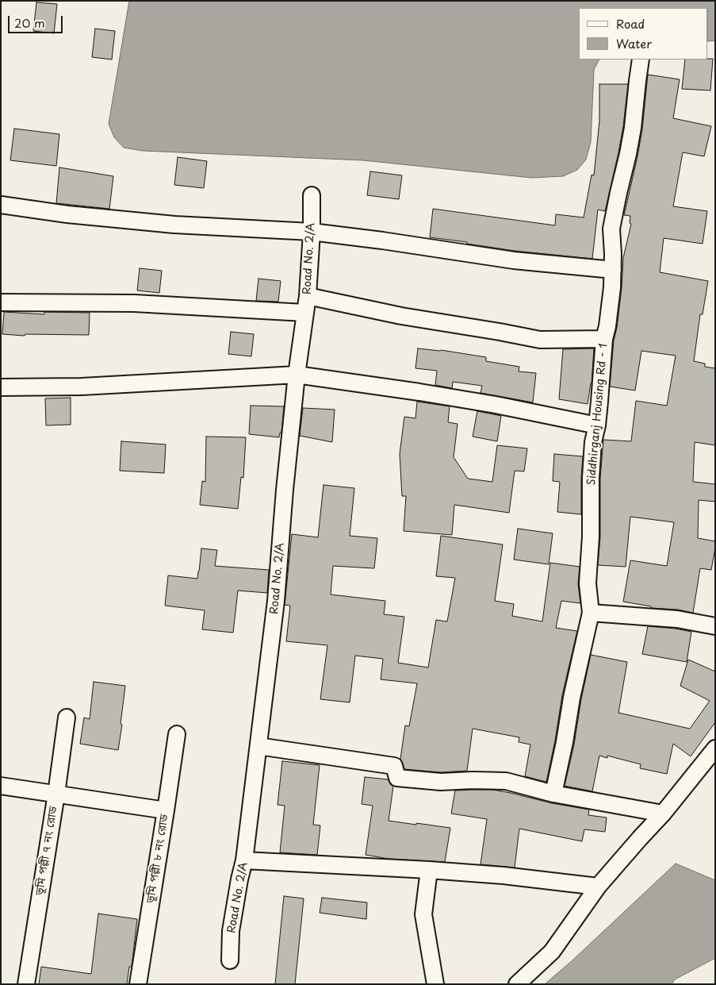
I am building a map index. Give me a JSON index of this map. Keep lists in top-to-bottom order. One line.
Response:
{"streets":{"street":["Road No. 2/A","Siddhirganj Housing Rd - 1","ভূমি পল্লী ৭ নং রোড","ভূমি পল্লী ৮ নং রোড"]},"legend":["Road","Water"],"scale_bar":"20 m"}
